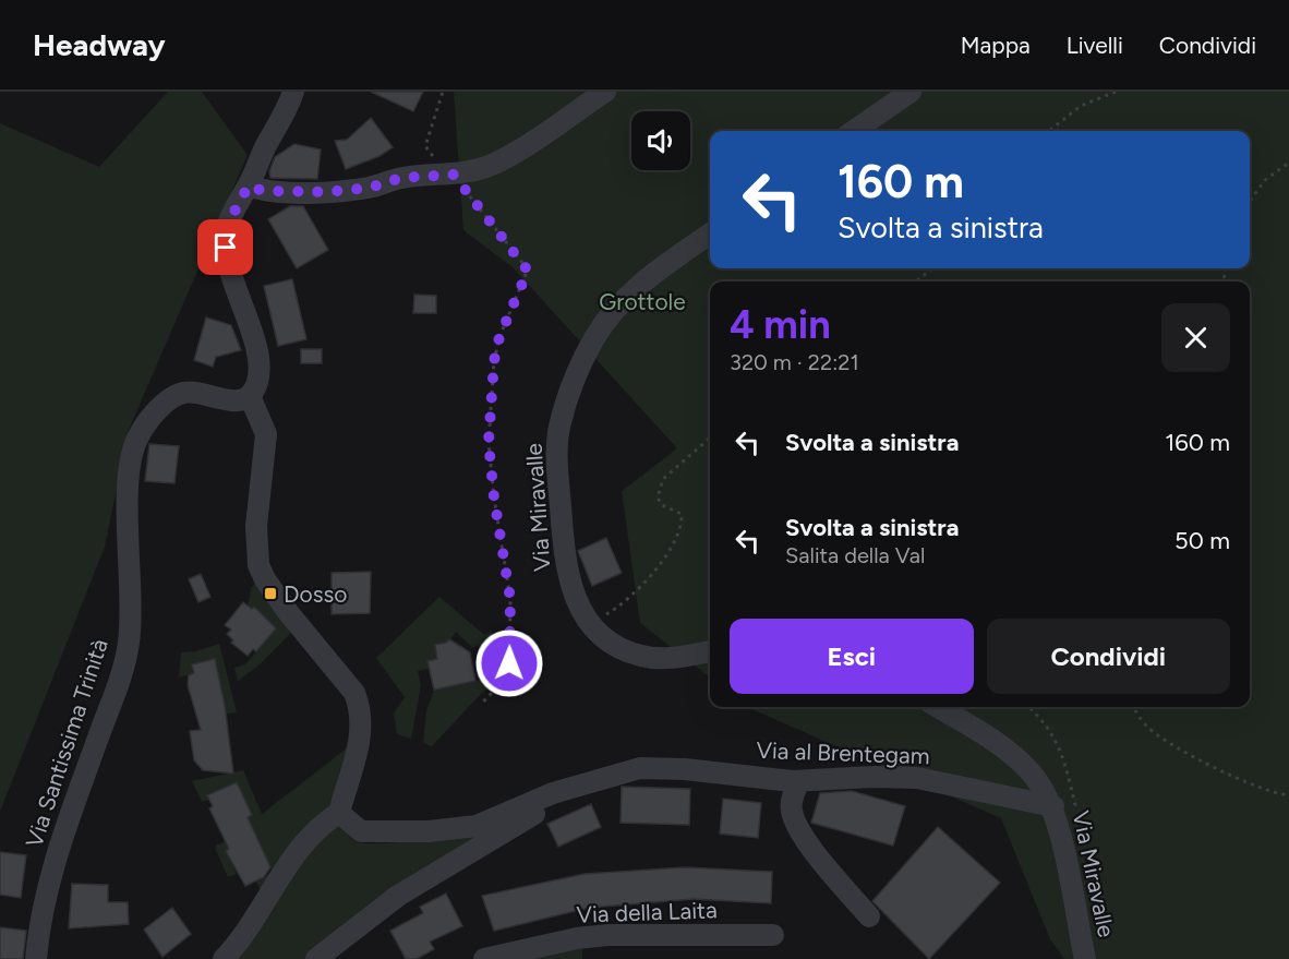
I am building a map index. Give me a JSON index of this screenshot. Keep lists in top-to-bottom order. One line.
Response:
{"streets":{"street":["Via Miravalle","Via Santissima Trinità","Via al Brentegam","Via della Laita"]},"crossings":[["Via Miravalle","Via al Brentegam"]],"parks":["Grottole"],"places":{"transit":["Dosso"]},"page":{"header":"Headway","nav":["Mappa","Livelli","Condividi"],"turn":["160 m","Svolta a sinistra"],"heading":["4 min","320 m · 22:21"],"list":[{"name":"Svolta a sinistra","value":"160 m"},{"name":"Svolta a sinistra","note":"Salita della Val","value":"50 m"}],"buttons":["Esci","Condividi"]}}
